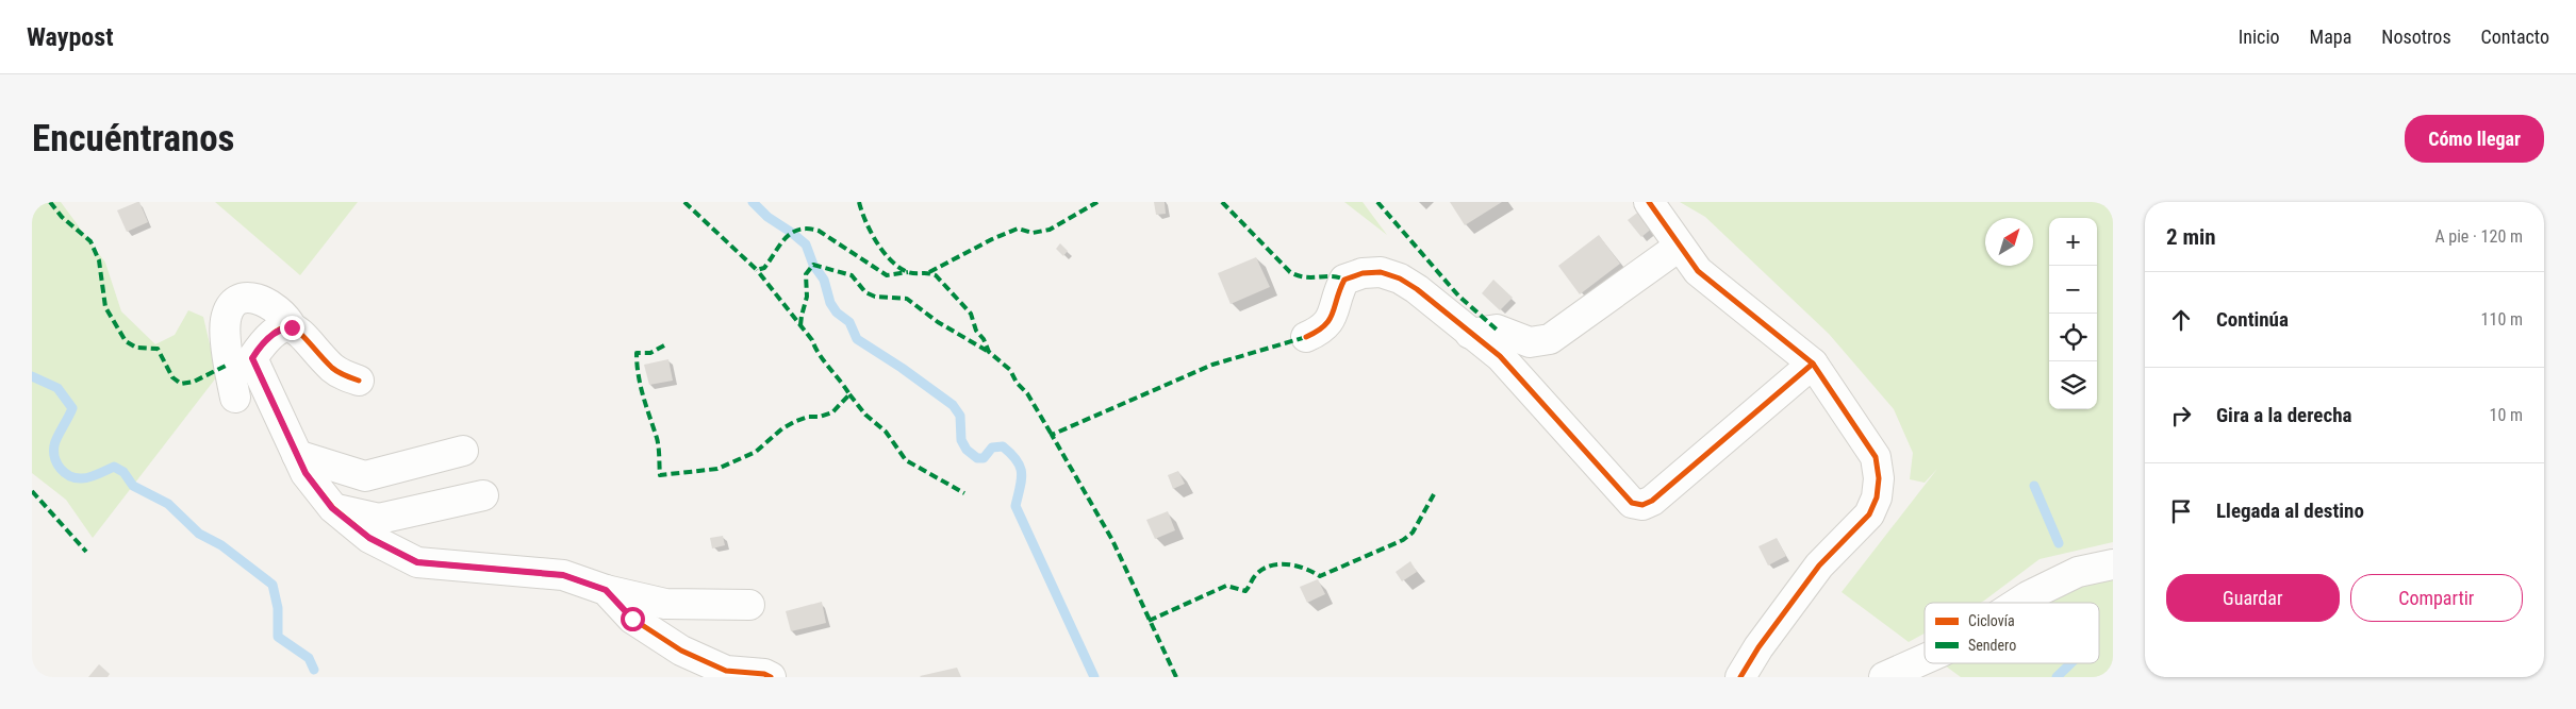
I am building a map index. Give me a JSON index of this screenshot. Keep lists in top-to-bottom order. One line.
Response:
{"legend":["Ciclovía","Sendero"],"north":"top right","page":{"header":"Waypost","nav":["Inicio","Mapa","Nosotros","Contacto"],"buttons":["Cómo llegar",["Guardar","Compartir"]],"title":"Encuéntranos","heading":["2 min","A pie · 120 m"],"map_buttons":["+","−"],"list":[["Continúa","110 m"],["Gira a la derecha","10 m"],"Llegada al destino"]}}
